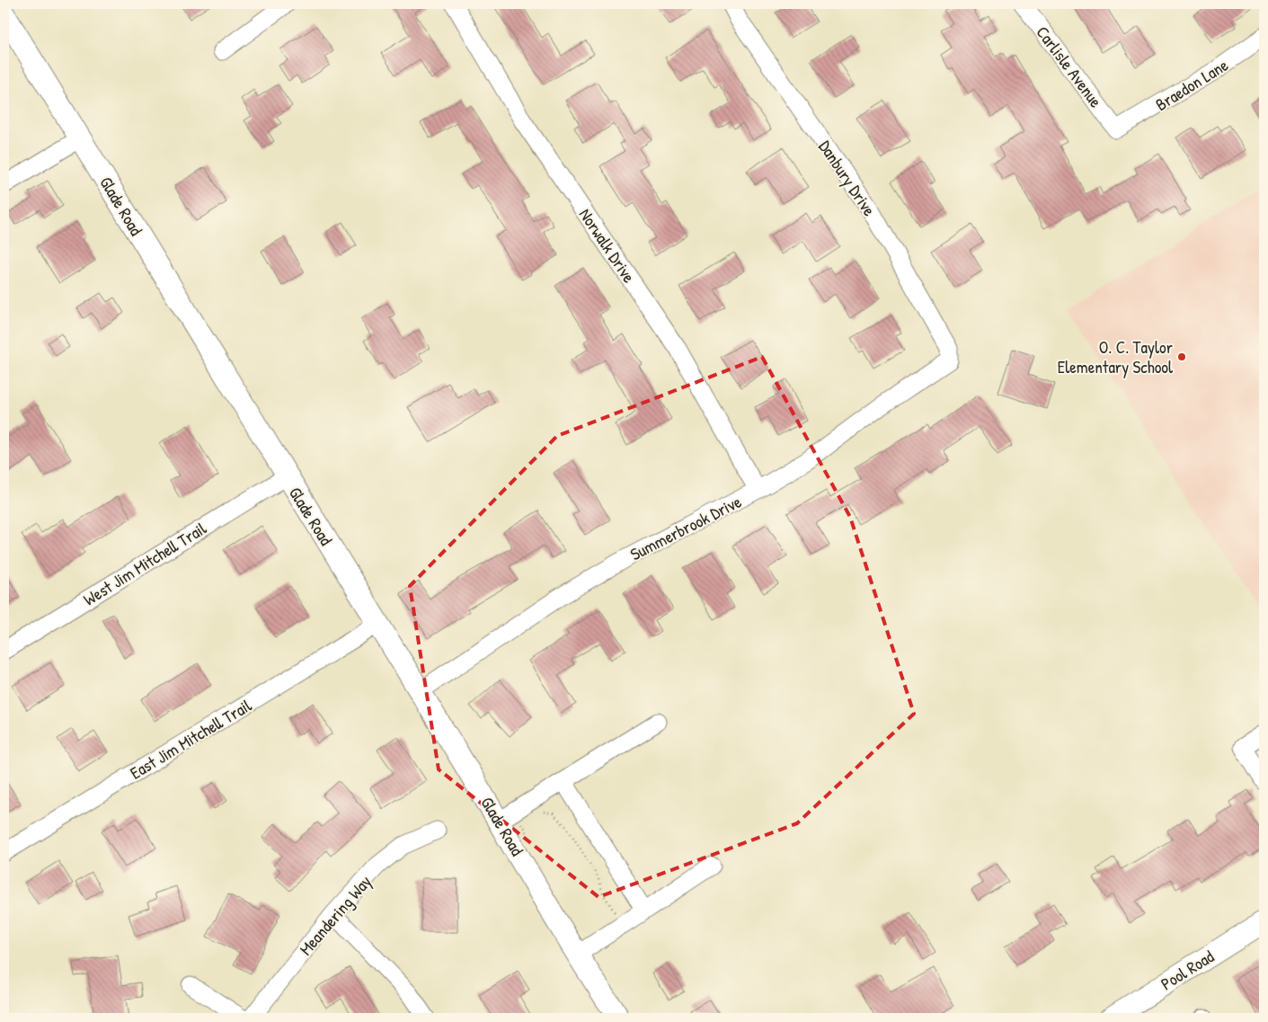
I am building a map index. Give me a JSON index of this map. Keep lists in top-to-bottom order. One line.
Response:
{"streets":{"main road":["Glade Road","Pool Road"],"street":["Carlisle Avenue","Braedon Lane","Danbury Drive","Norwalk Drive","Summerbrook Drive","West Jim Mitchell Trail","East Jim Mitchell Trail","Meandering Way"]},"crossings":[["Carlisle Avenue","Braedon Lane"],["Danbury Drive","Summerbrook Drive"],["Glade Road","Summerbrook Drive"],["Glade Road","West Jim Mitchell Trail"],["Glade Road","East Jim Mitchell Trail"],["Norwalk Drive","Summerbrook Drive"]],"places":["O. C. Taylor Elementary School"]}
